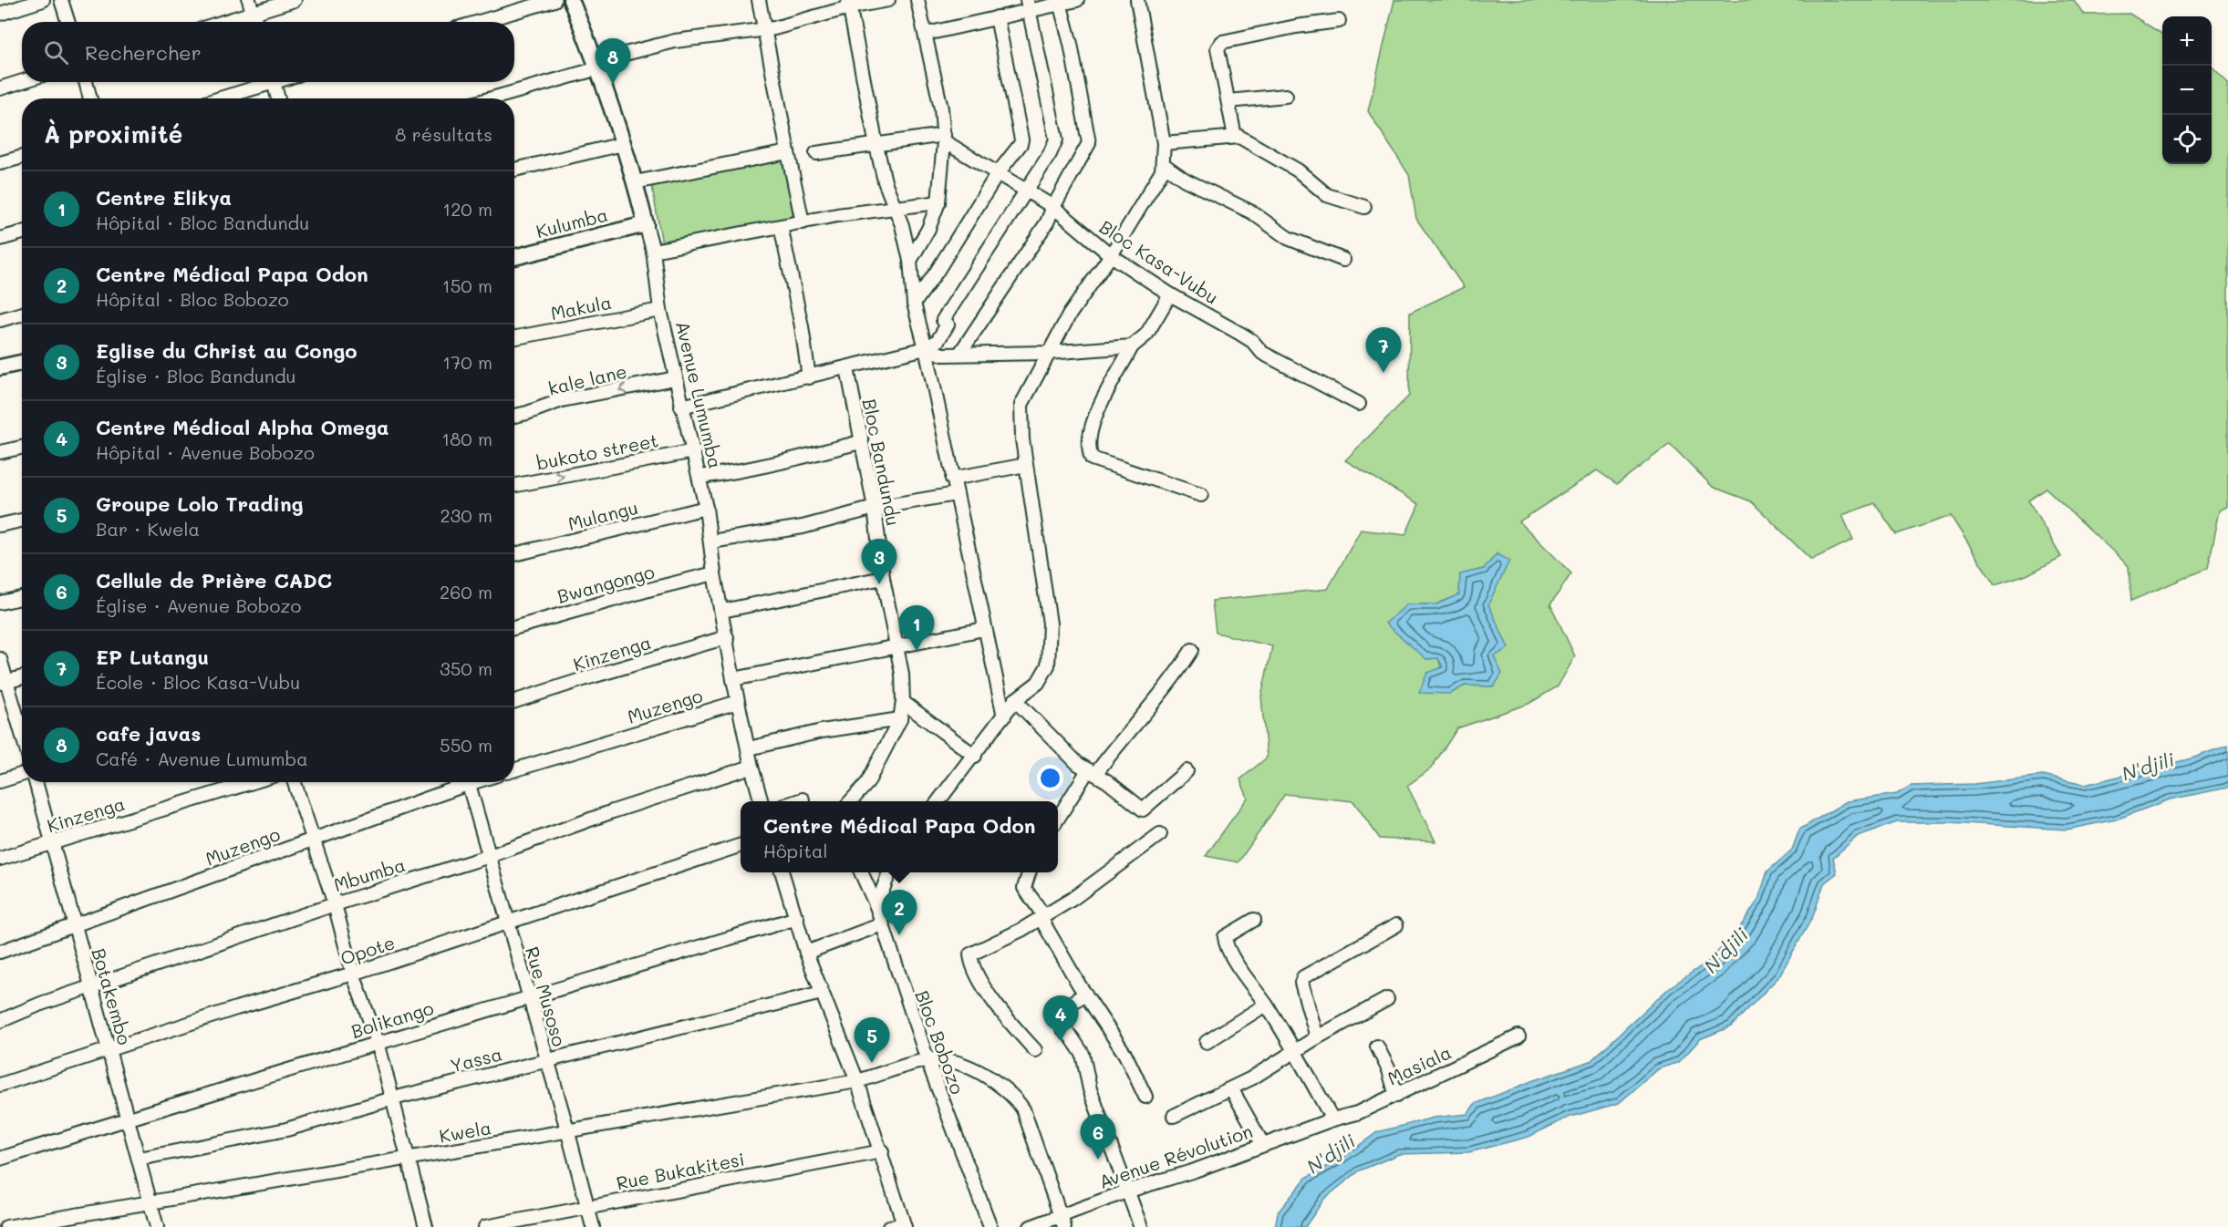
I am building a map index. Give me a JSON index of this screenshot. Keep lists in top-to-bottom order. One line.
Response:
{"streets":{"street":["Kulumba","Bloc Kasa-Vubu","Makula","kale lane","Avenue Lumumba","bukoto street","Bloc Bandundu","Mulangu","Bwangongo","Kinzenga","Muzengo","Mbumba","Opote","Botakembo","Rue Musoso","Bolikango","Bloc Bobozo","Yassa","Masiala","Kwela","Avenue Révolution","Rue Bukakitesi"]},"crossings":[["Kulumba","Avenue Lumumba"],["Makula","Avenue Lumumba"],["kale lane","Avenue Lumumba"],["Avenue Lumumba","bukoto street"],["Avenue Lumumba","Mulangu"],["Avenue Lumumba","Bwangongo"],["Avenue Lumumba","Kinzenga"],["Avenue Lumumba","Muzengo"],["Avenue Lumumba","Mbumba"],["Kinzenga","Botakembo"],["Muzengo","Botakembo"],["Mbumba","Botakembo"],["Mbumba","Rue Musoso"],["Opote","Botakembo"],["Opote","Rue Musoso"],["Botakembo","Bolikango"],["Botakembo","Yassa"],["Botakembo","Kwela"],["Rue Musoso","Bolikango"],["Rue Musoso","Yassa"],["Rue Musoso","Kwela"],["Rue Musoso","Rue Bukakitesi"],["Bloc Bobozo","Kwela"],["Masiala","Avenue Révolution"]],"one_way":["kale lane","bukoto street"],"water":["N'djili"],"page":{"map_buttons":["+","−"],"search":"Rechercher","pins":["8","7","3","1","2","4","5","6"],"heading":["À proximité","8 résultats"],"list":[{"mark":"1","name":"Centre Elikya","note":"Hôpital · Bloc Bandundu","value":"120 m"},{"mark":"2","name":"Centre Médical Papa Odon","note":"Hôpital · Bloc Bobozo","value":"150 m"},{"mark":"3","name":"Eglise du Christ au Congo","note":"Église · Bloc Bandundu","value":"170 m"},{"mark":"4","name":"Centre Médical Alpha Omega","note":"Hôpital · Avenue Bobozo","value":"180 m"},{"mark":"5","name":"Groupe Lolo Trading","note":"Bar · Kwela","value":"230 m"},{"mark":"6","name":"Cellule de Prière CADC","note":"Église · Avenue Bobozo","value":"260 m"},{"mark":"7","name":"EP Lutangu","note":"École · Bloc Kasa-Vubu","value":"350 m"},{"mark":"8","name":"cafe javas","note":"Café · Avenue Lumumba","value":"550 m"}],"popup":["Centre Médical Papa Odon","Hôpital"]}}
